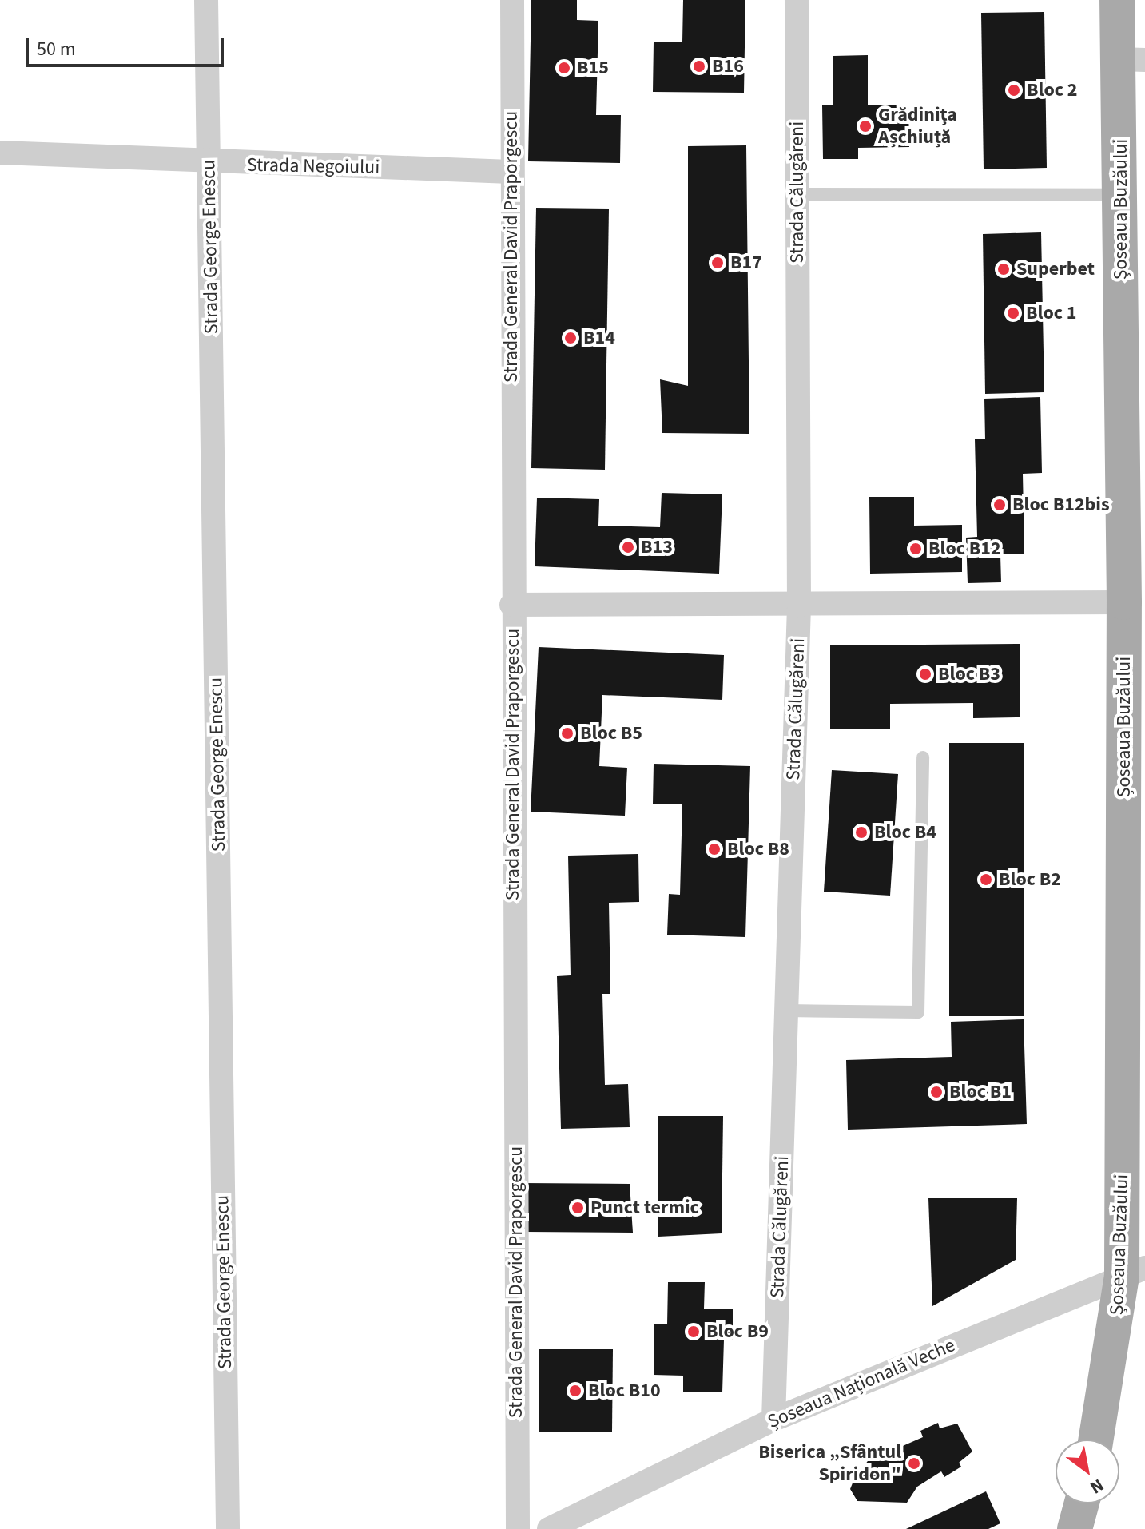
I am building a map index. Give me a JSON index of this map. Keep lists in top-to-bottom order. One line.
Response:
{"streets":{"main road":["Șoseaua Buzăului"],"street":["Strada Negoiului","Strada Călugăreni","Strada George Enescu","Strada General David Praporgescu","Șoseaua Națională Veche"]},"crossings":[["Strada Negoiului","Strada George Enescu"],["Strada Negoiului","Strada General David Praporgescu"],["Strada Călugăreni","Șoseaua Națională Veche"],["Șoseaua Buzăului","Șoseaua Națională Veche"]],"places":["B16","B15","Bloc 2","Grădinița Așchiuță","B17","Superbet","Bloc 1","B14","Bloc B12bis","B13","Bloc B12","Bloc B3","Bloc B5","Bloc B4","Bloc B8","Bloc B2","Bloc B1","Punct termic","Bloc B9","Bloc B10","Biserica „Sfântul Spiridon\""],"scale_bar":"50 m","north":"bottom right"}
